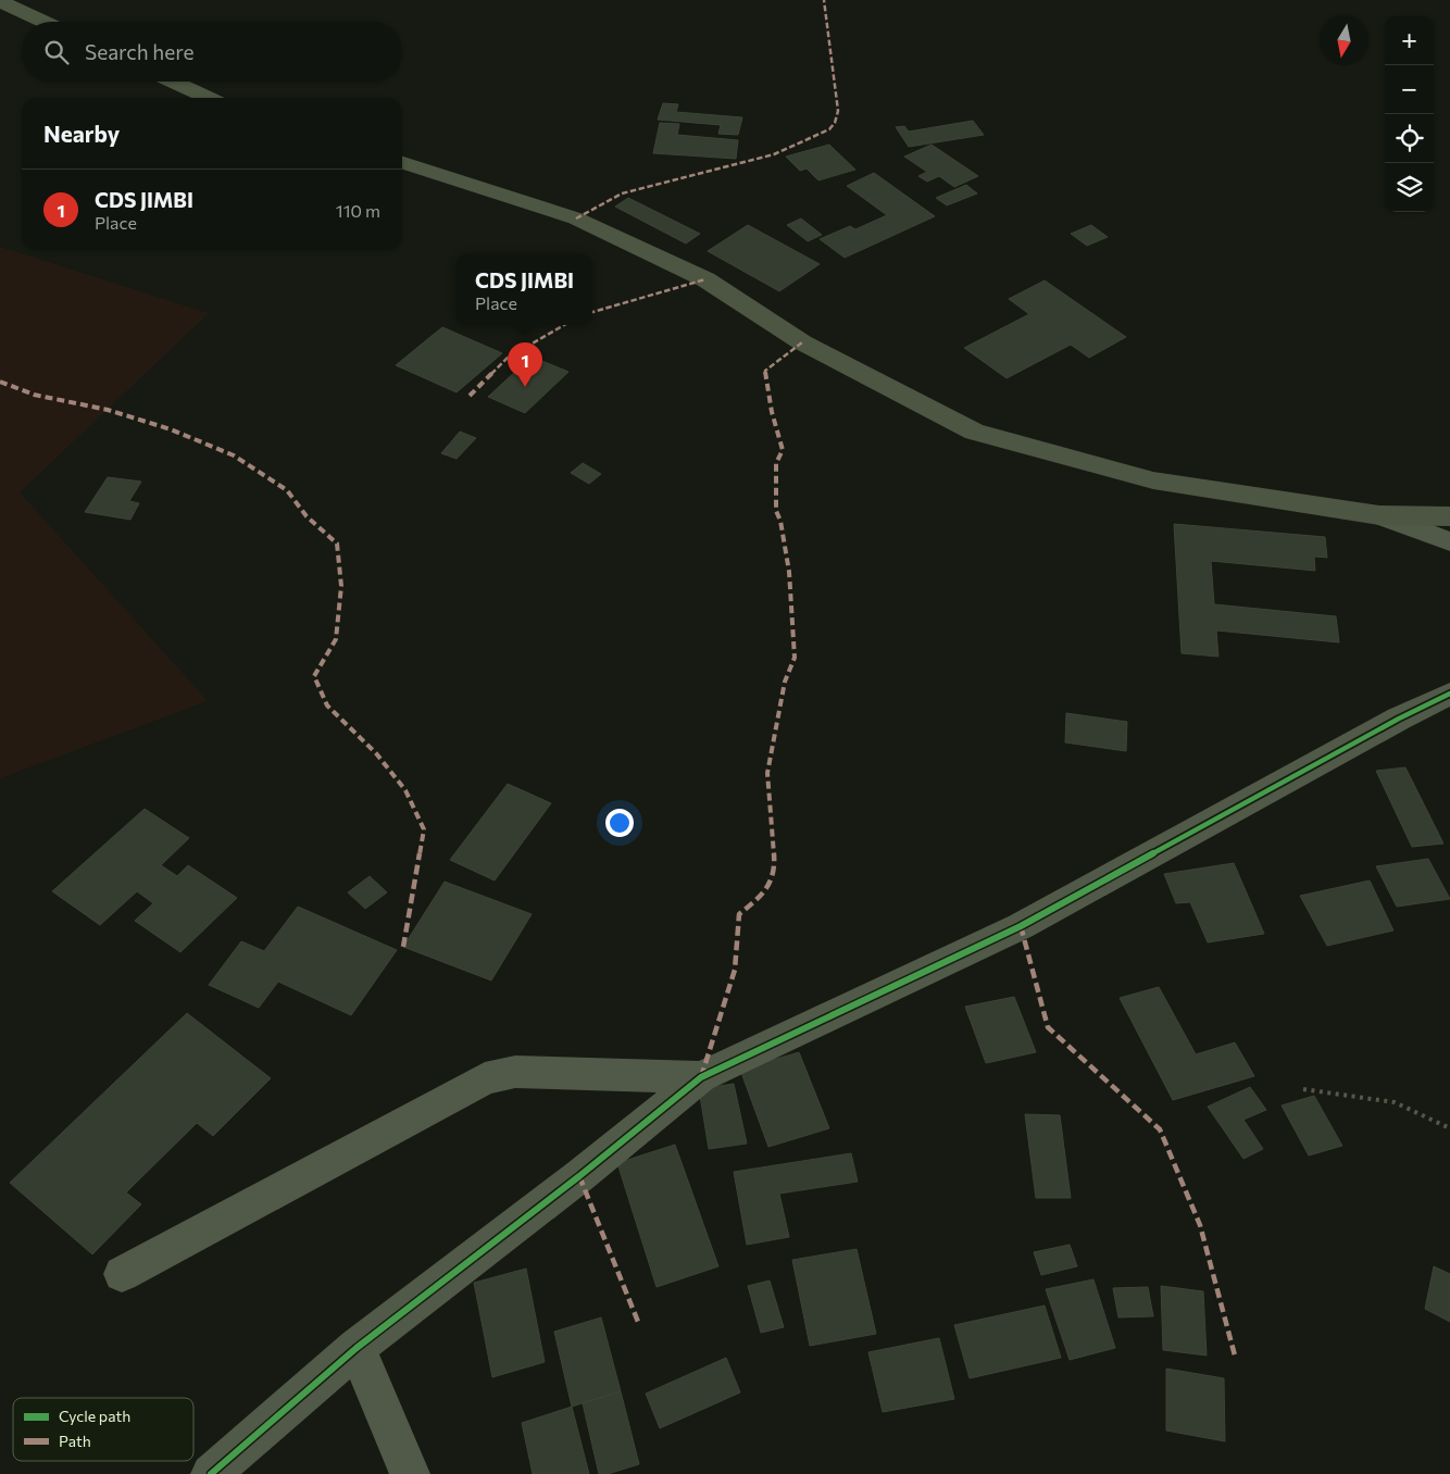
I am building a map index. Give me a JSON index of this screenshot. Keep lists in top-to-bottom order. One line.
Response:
{"legend":["Cycle path","Path"],"north":"bottom","page":{"map_buttons":["+","−"],"search":"Search here","heading":"Nearby","list":[{"mark":"1","name":"CDS JIMBI","note":"Place","value":"110 m"}],"popup":["CDS JIMBI","Place"],"pins":"1"}}
